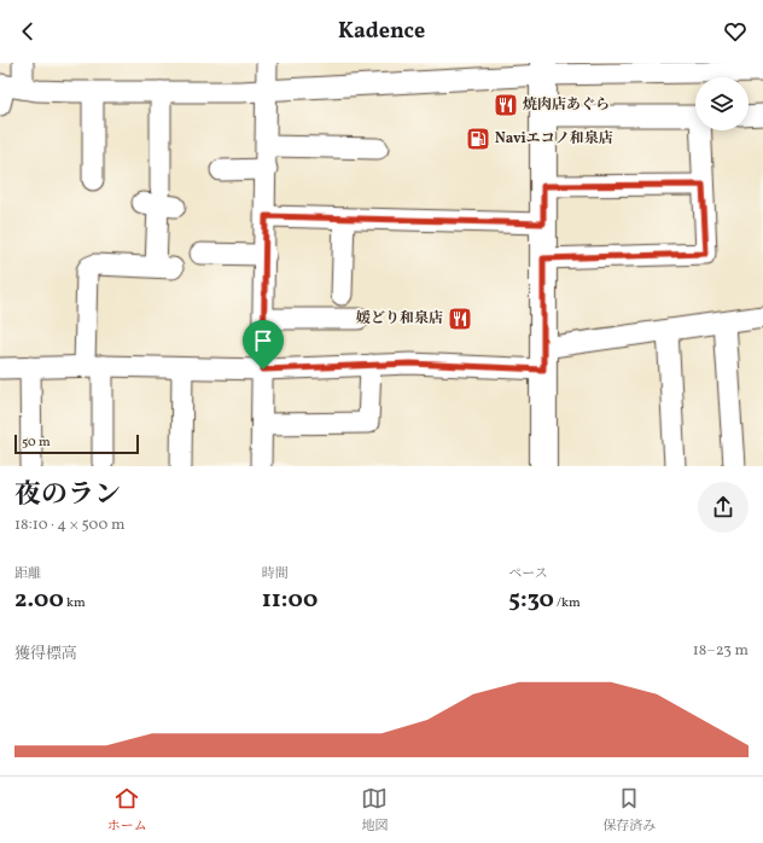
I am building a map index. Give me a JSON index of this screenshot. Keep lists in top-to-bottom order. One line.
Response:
{"places":{"restaurant":["焼肉店あぐら","媛どり和泉店"],"fuel station":["Naviエコノ和泉店"]},"scale_bar":"50 m","page":{"header":"Kadence","scale":"50 m","heading":["夜のラン","18:10 · 4 × 500 m"],"stats":[["距離","2.00 km"],["時間","11:00"],["ペース","5:30 /km"]],"chart":["獲得標高","18–23 m"],"tabs":["ホーム","地図","保存済み"]}}
